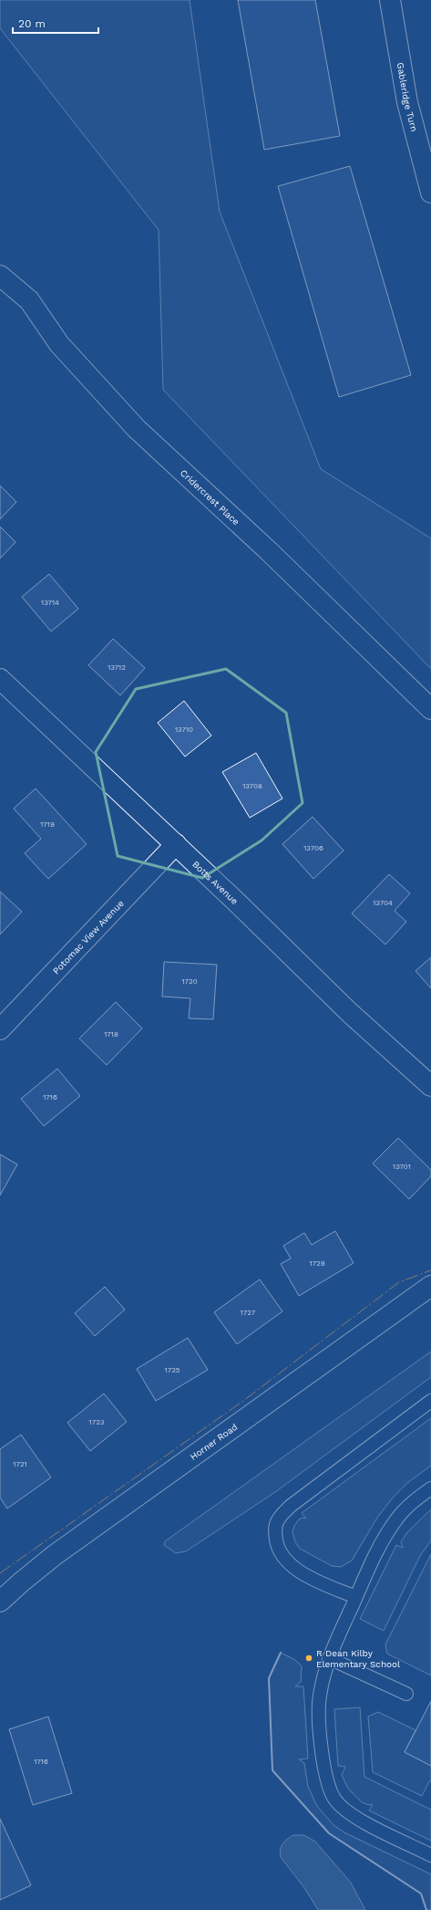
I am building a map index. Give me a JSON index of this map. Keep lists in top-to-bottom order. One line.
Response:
{"streets":{"street":["Gableridge Turn","Cridercrest Place","Botts Avenue","Potomac View Avenue","Horner Road"]},"crossings":[["Botts Avenue","Potomac View Avenue"]],"places":["R Dean Kilby Elementary School"],"house_numbers":["13714","13712","13710","13708","1719","13706","13704","1720","1718","1716","13701","1729","1727","1725","1723","1721","1716"],"scale_bar":"20 m"}
